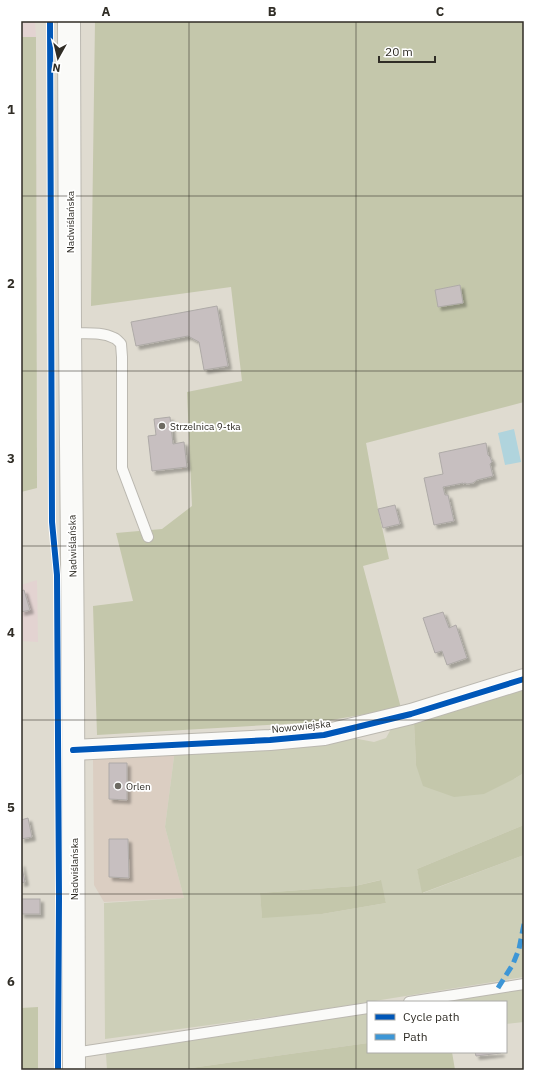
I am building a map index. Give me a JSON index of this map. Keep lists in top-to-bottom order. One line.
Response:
{"streets":{"main road":["Nadwiślańska"],"street":["Nowowiejska"]},"crossings":[["Nadwiślańska","Nowowiejska"]],"places":["Strzelnica 9-tka","Orlen"],"legend":["Cycle path","Path"],"scale_bar":"20 m","north":"bottom","grid":{"columns":["A","B","C"],"rows":["1","2","3","4","5","6"]}}
